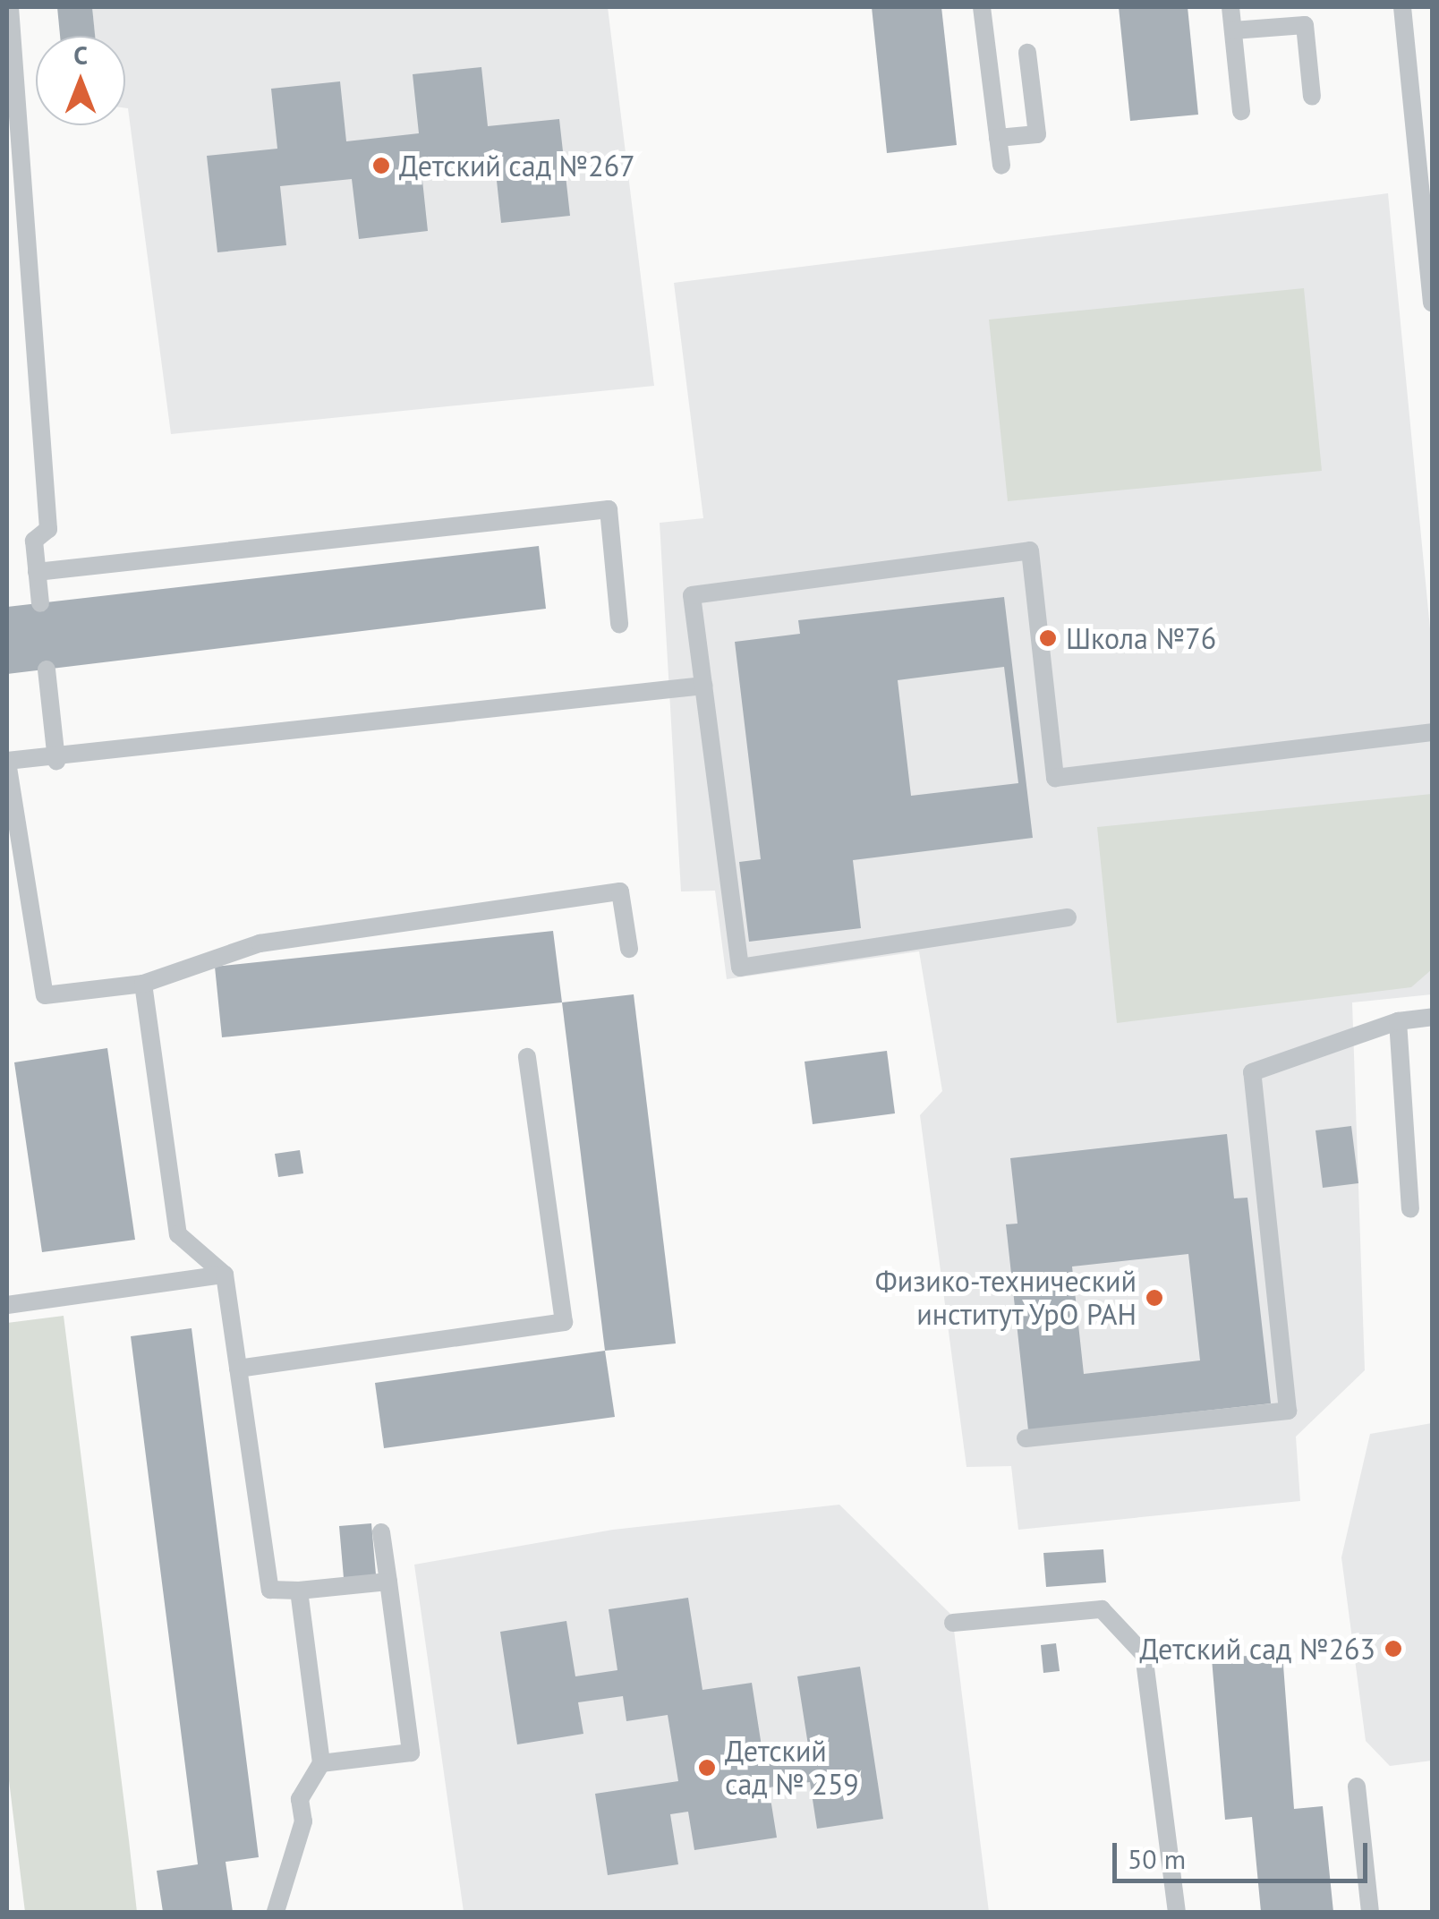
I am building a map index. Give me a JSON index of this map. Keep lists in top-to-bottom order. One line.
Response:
{"places":["Детский сад №267","Школа №76","Физико-технический институт УрО РАН","Детский сад №263","Детский сад № 259"],"scale_bar":"50 m","north":"top"}
